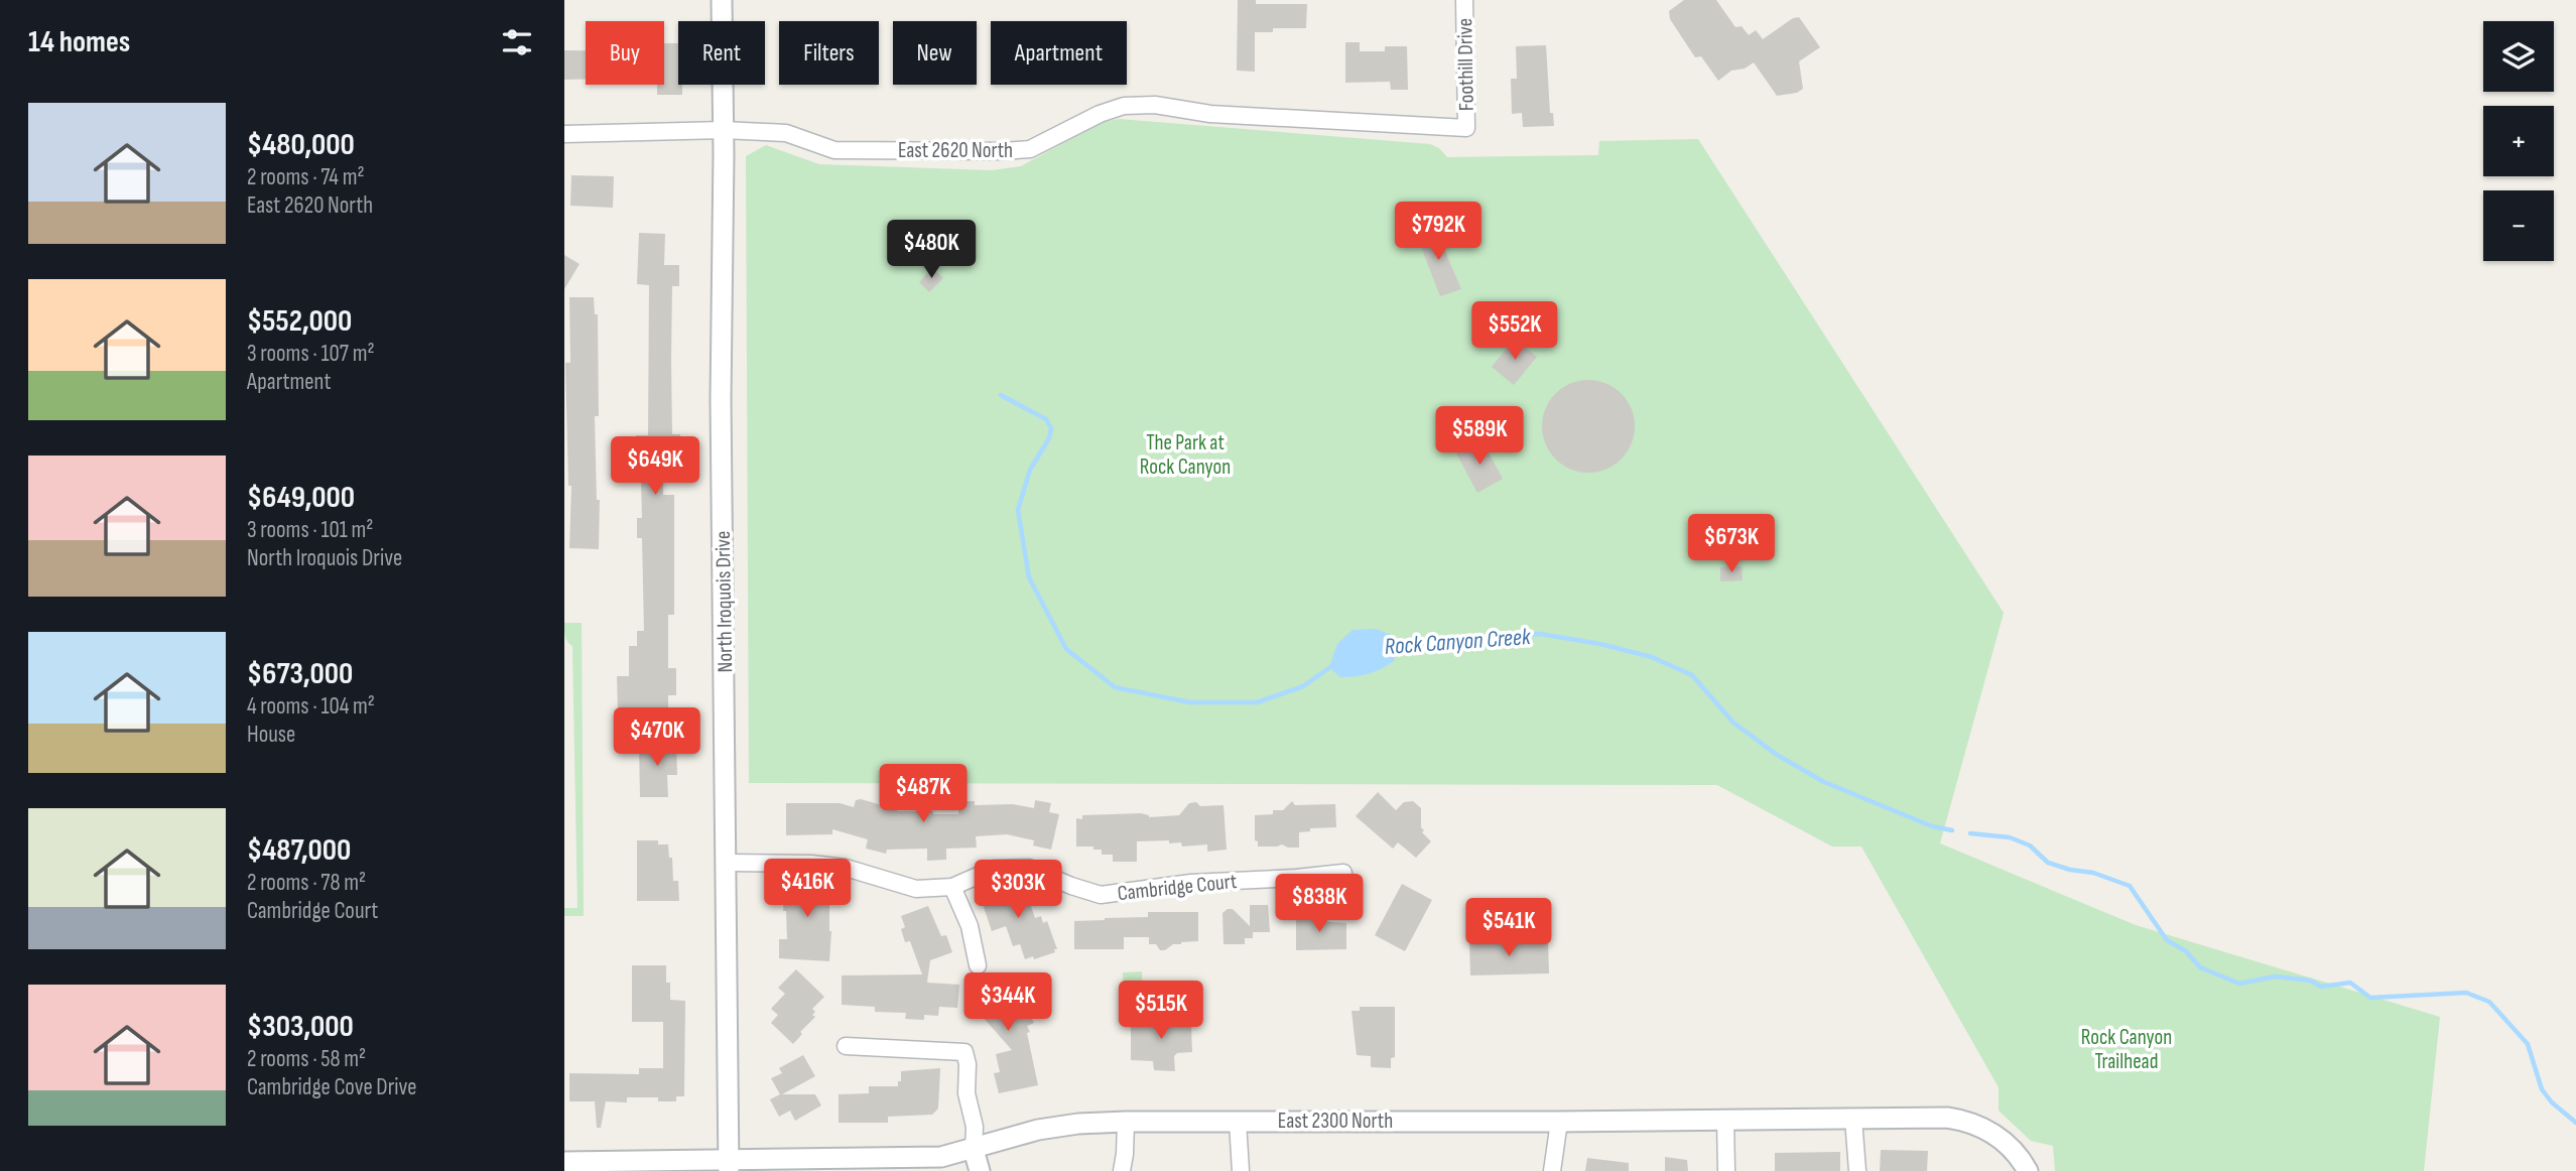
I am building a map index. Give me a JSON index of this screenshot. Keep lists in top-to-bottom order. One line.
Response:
{"streets":{"street":["Foothill Drive","East 2620 North","North Iroquois Drive","Cambridge Court","East 2300 North"]},"crossings":[["Foothill Drive","East 2620 North"],["East 2620 North","North Iroquois Drive"],["North Iroquois Drive","Cambridge Court"],["North Iroquois Drive","East 2300 North"]],"water":["Rock Canyon Creek"],"parks":["The Park at Rock Canyon","Rock Canyon Trailhead"],"page":{"heading":"14 homes","map_buttons":["+","−"],"chip":["Buy","Rent","Filters","New","Apartment"],"list":[{"name":"$480,000","note":"2 rooms · 74 m² · East 2620 North"},{"name":"$552,000","note":"3 rooms · 107 m² · Apartment"},{"name":"$649,000","note":"3 rooms · 101 m² · North Iroquois Drive"},{"name":"$673,000","note":"4 rooms · 104 m² · House"},{"name":"$487,000","note":"2 rooms · 78 m² · Cambridge Court"},{"name":"$303,000","note":"2 rooms · 58 m² · Cambridge Cove Drive"}],"price":["$792K","$480K","$552K","$589K","$649K","$673K","$470K","$487K","$416K","$303K","$838K","$541K","$344K","$515K"]}}
